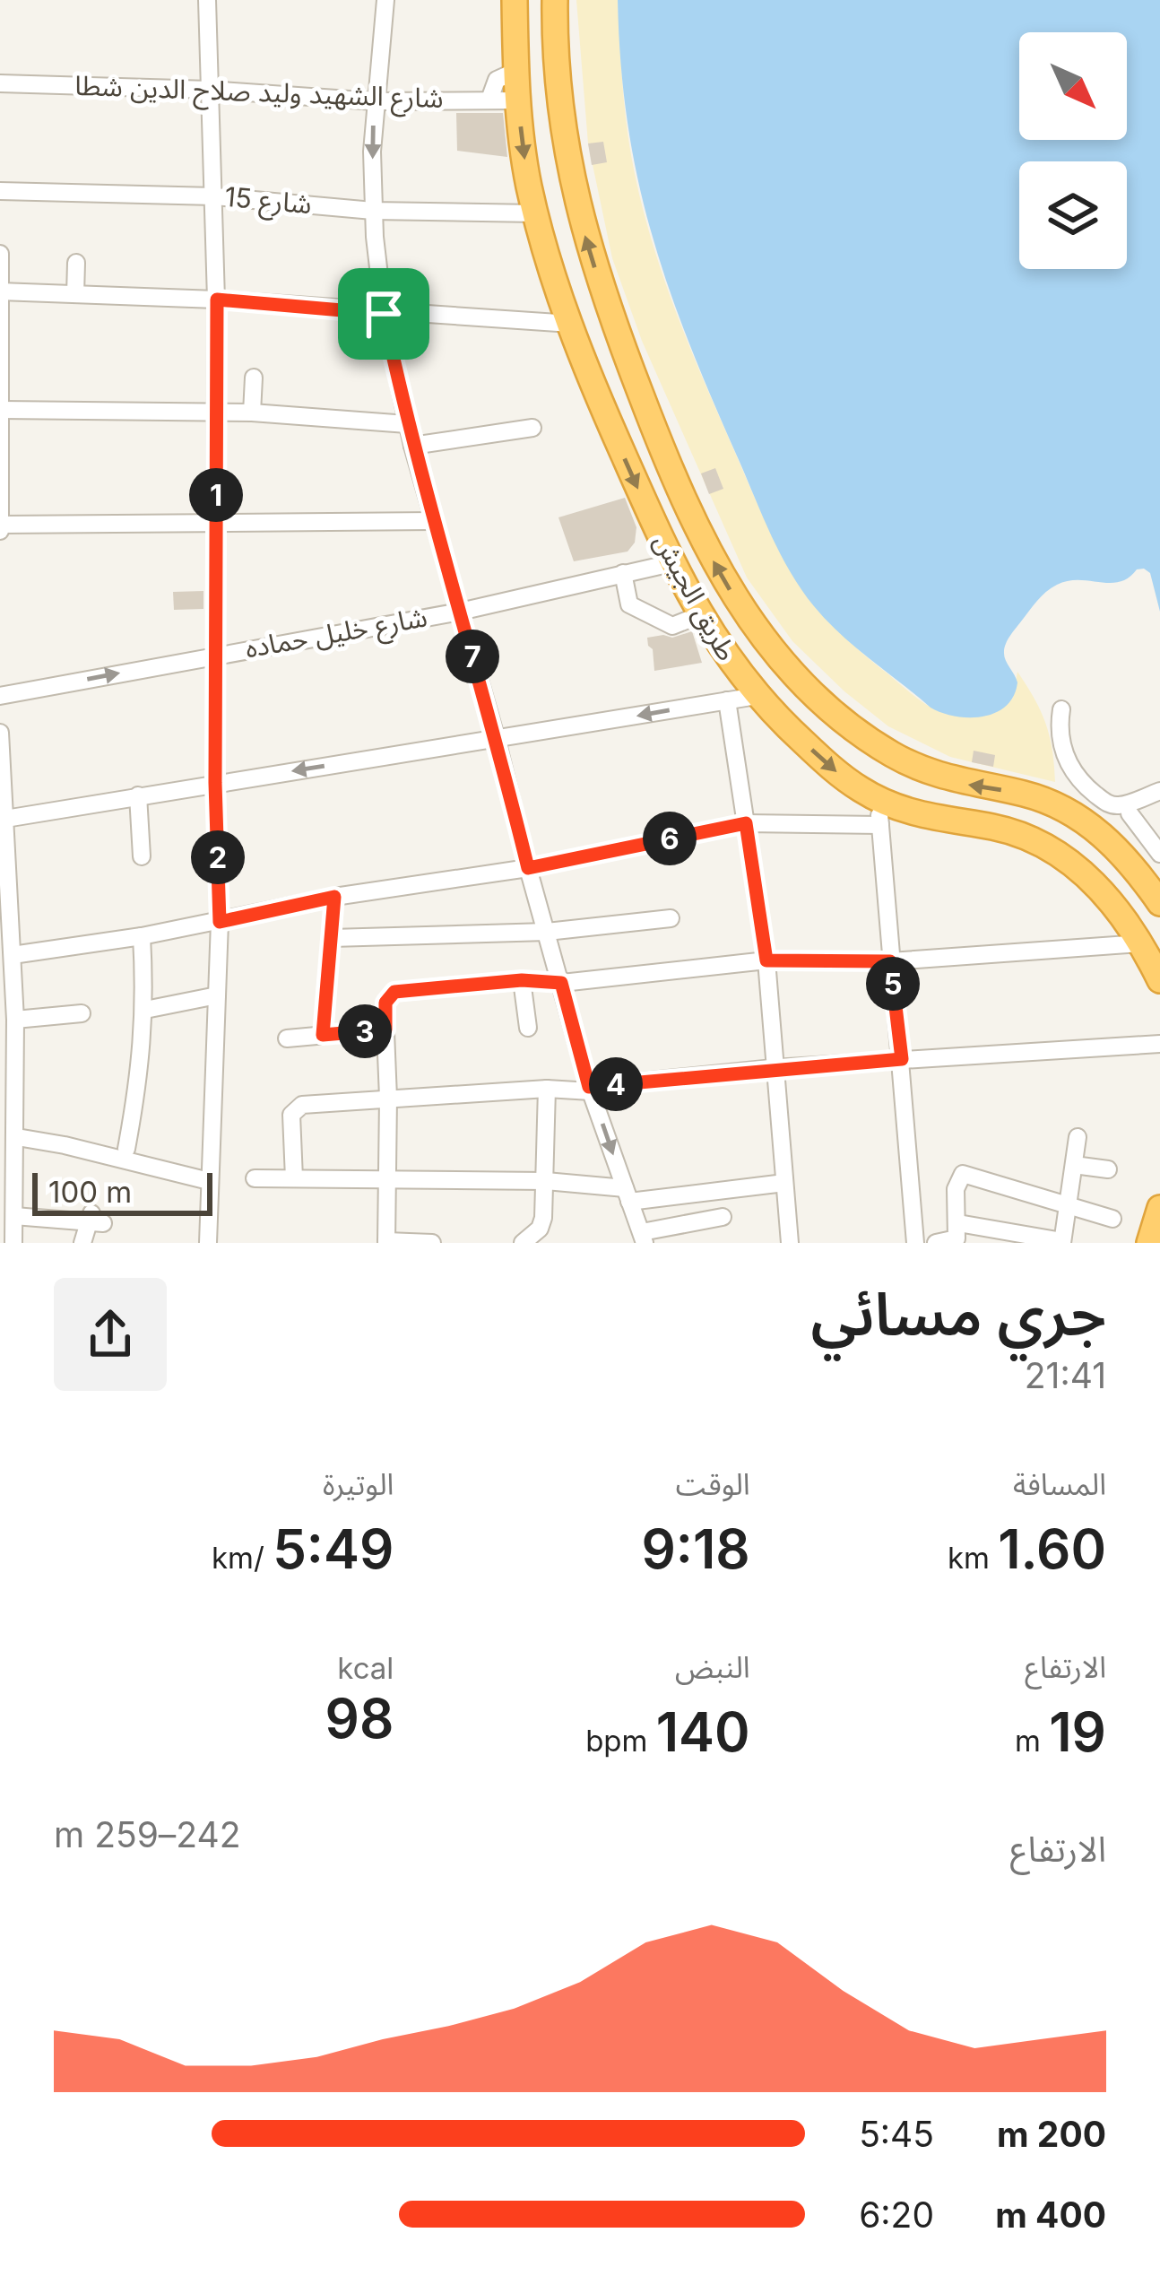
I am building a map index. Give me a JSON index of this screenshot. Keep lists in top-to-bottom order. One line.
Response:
{"streets":{"highway":["طريق الجيش"],"street":["شارع الشهيد وليد صلاح الدين شطا","شارع 15","شارع خليل حماده"]},"crossings":[["شارع الشهيد وليد صلاح الدين شطا","طريق الجيش"],["شارع 15","طريق الجيش"],["طريق الجيش","شارع خليل حماده"]],"scale_bar":"100 m","north":"bottom right","page":{"pins":["1","7","6","2","5","3","4"],"scale":"100 m","heading":["جري مسائي","21:41"],"stats":[["المسافة","1.60 km"],["الوقت","9:18"],["الوتيرة","5:49 /km"],["الارتفاع","19 m"],["النبض","140 bpm"],["kcal","98"]],"chart":["الارتفاع","242–259 m"],"list":[{"name":"200 m","note":"5:45"},{"name":"400 m","note":"6:20"}]}}
